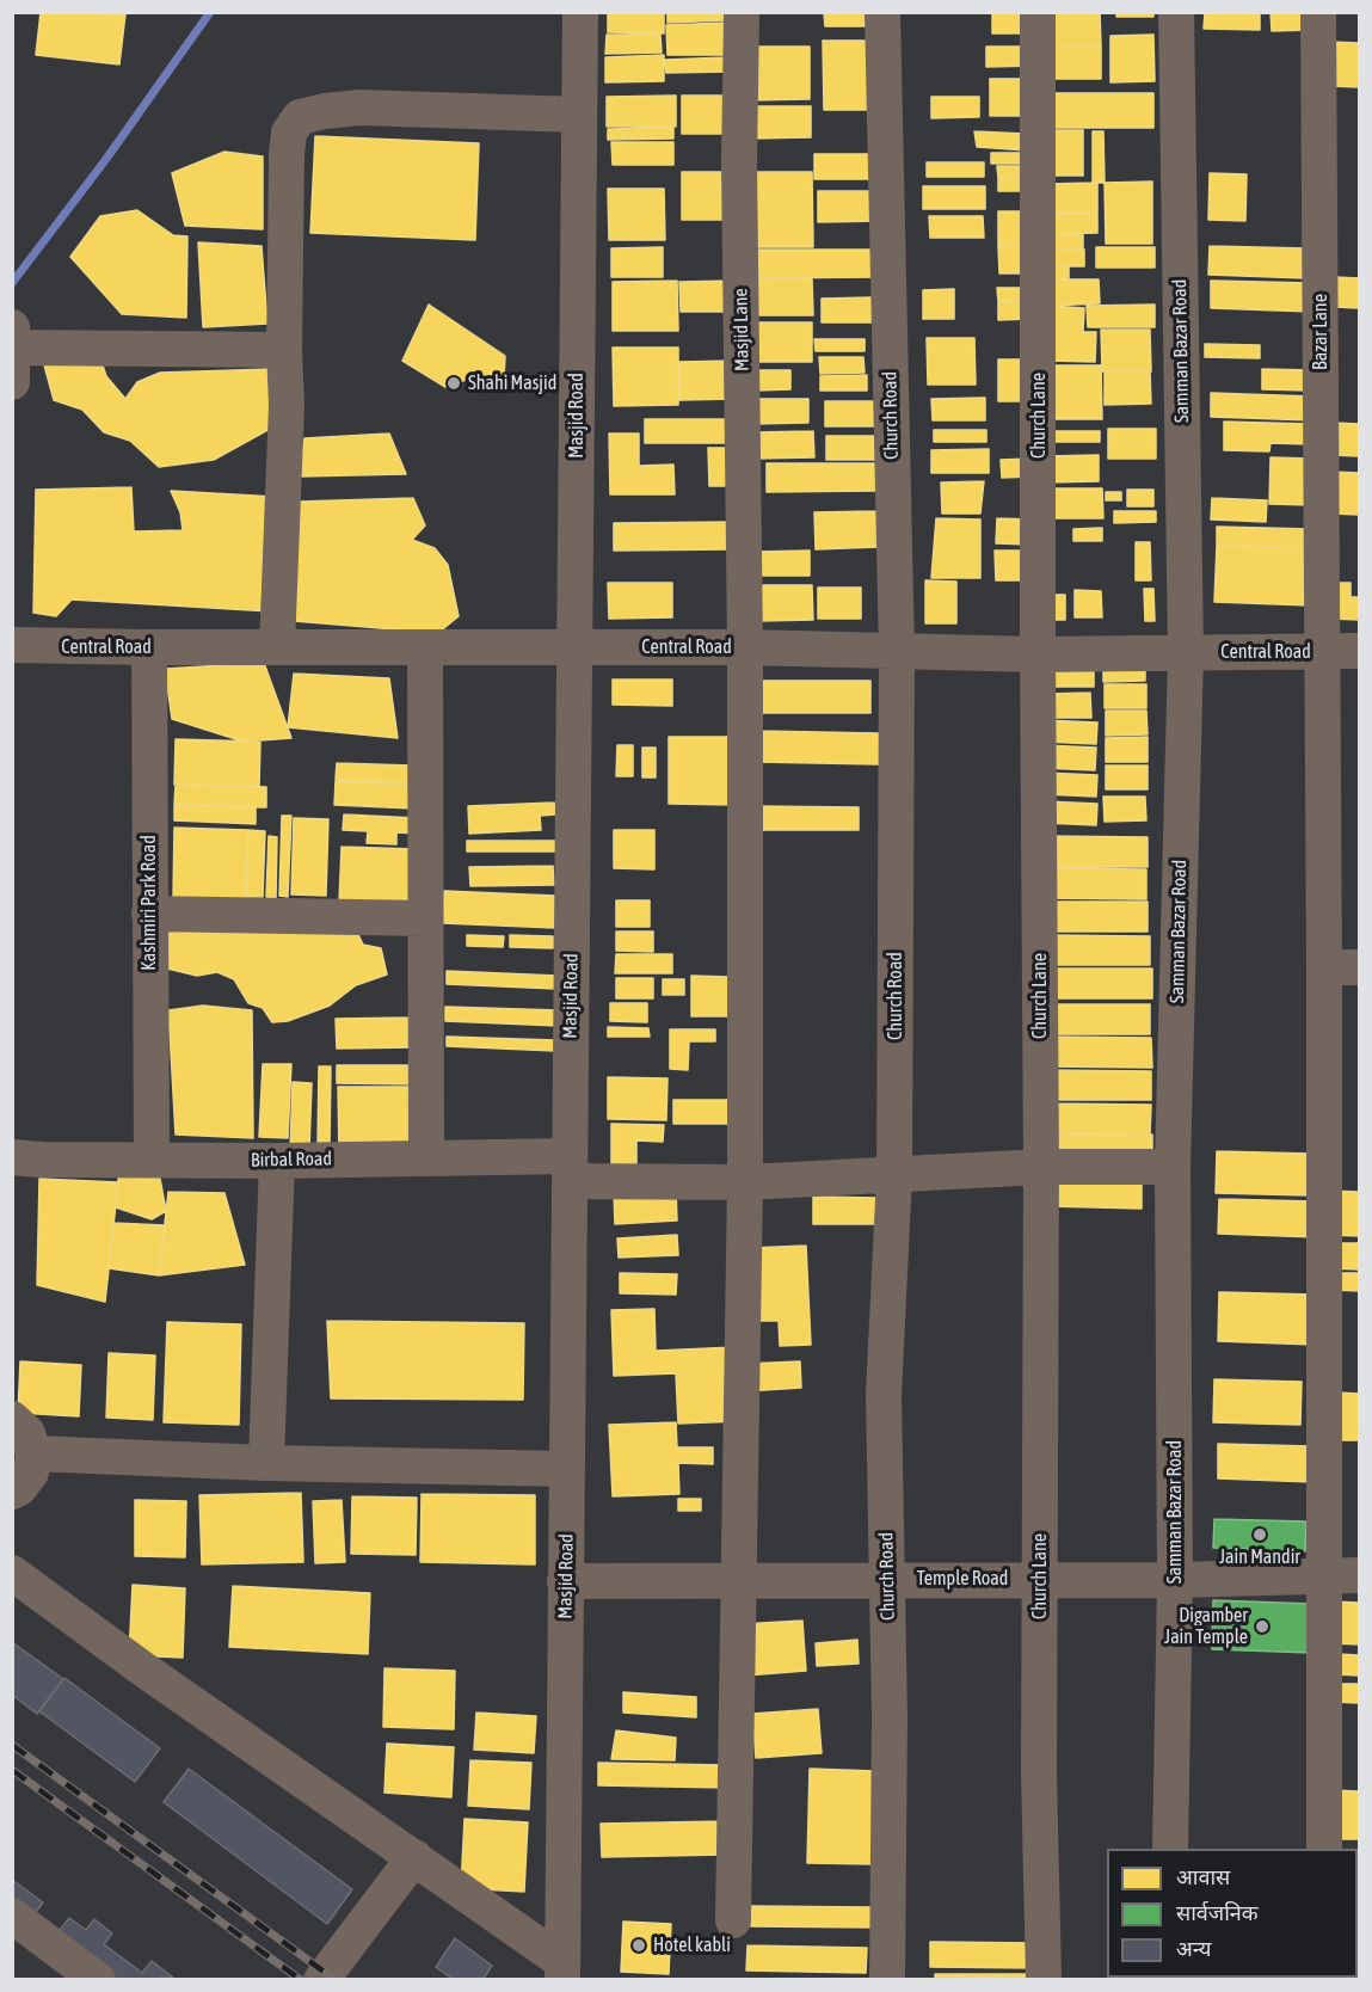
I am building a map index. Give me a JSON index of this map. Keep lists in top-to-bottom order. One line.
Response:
{"streets":{"street":["Masjid Lane","Bazar Lane","Samman Bazar Road","Masjid Road","Church Road","Church Lane","Central Road","Kashmiri Park Road","Birbal Road","Temple Road"]},"crossings":[["Masjid Lane","Central Road"],["Masjid Lane","Birbal Road"],["Masjid Lane","Temple Road"],["Bazar Lane","Central Road"],["Bazar Lane","Temple Road"],["Samman Bazar Road","Central Road"],["Samman Bazar Road","Birbal Road"],["Samman Bazar Road","Temple Road"],["Masjid Road","Central Road"],["Masjid Road","Birbal Road"],["Masjid Road","Temple Road"],["Church Road","Central Road"],["Church Road","Birbal Road"],["Church Road","Temple Road"],["Church Lane","Central Road"],["Church Lane","Birbal Road"],["Church Lane","Temple Road"],["Central Road","Kashmiri Park Road"],["Kashmiri Park Road","Birbal Road"]],"places":["Shahi Masjid","Jain Mandir","Digamber Jain Temple","Hotel kabli"],"legend":["आवास","सार्वजनिक","अन्य"]}
